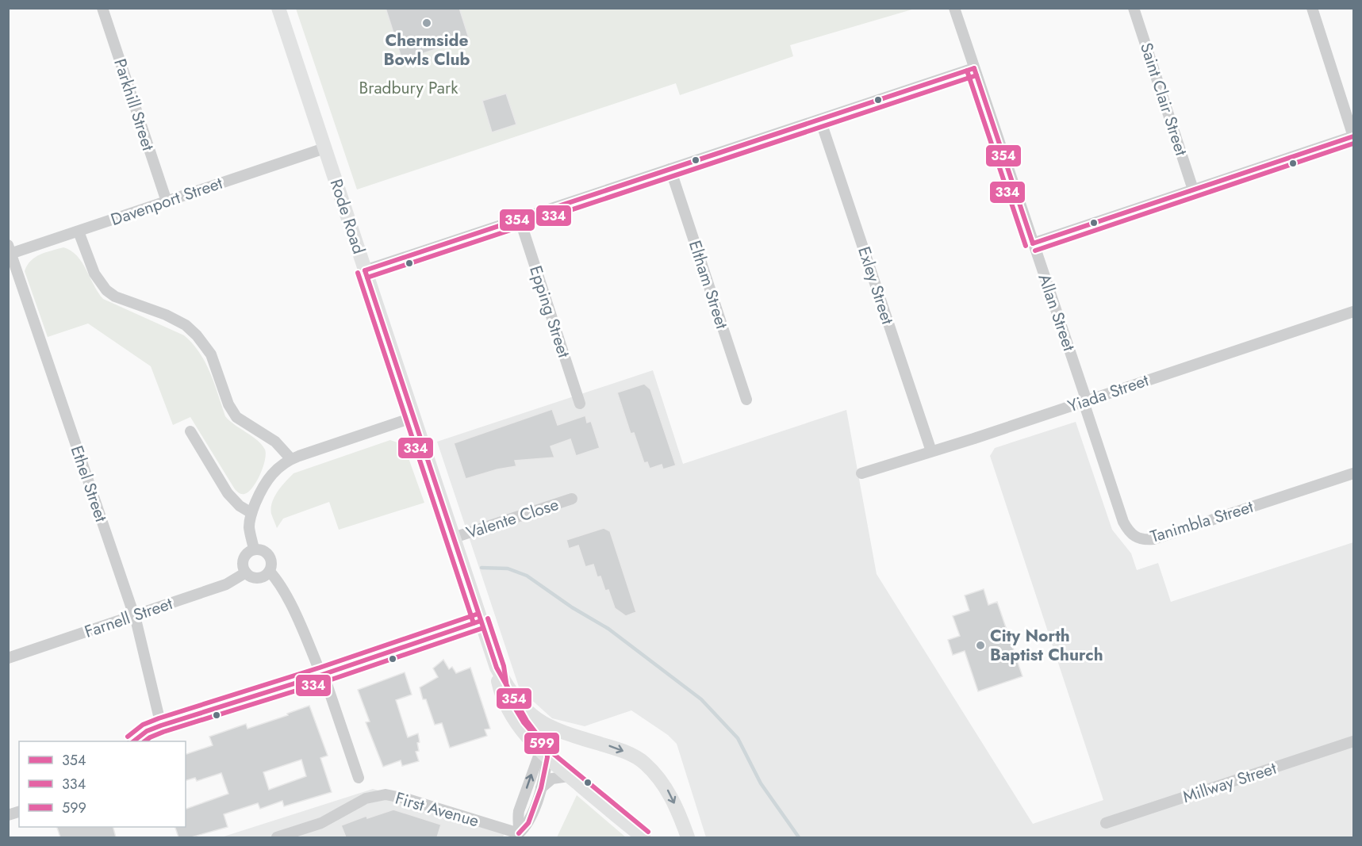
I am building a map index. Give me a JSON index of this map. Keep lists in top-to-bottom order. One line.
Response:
{"streets":{"main road":["Rode Road"],"street":["Saint Clair Street","Parkhill Street","Davenport Street","Eltham Street","Exley Street","Epping Street","Allan Street","Yiada Street","Ethel Street","Valente Close","Tanimbla Street","Farnell Street","Millway Street","First Avenue"]},"crossings":[["Parkhill Street","Davenport Street"],["Davenport Street","Rode Road"],["Davenport Street","Ethel Street"],["Rode Road","Valente Close"],["Exley Street","Yiada Street"],["Allan Street","Yiada Street"],["Allan Street","Tanimbla Street"],["Yiada Street","Tanimbla Street"],["Ethel Street","Farnell Street"]],"parks":["Bradbury Park"],"places":["Chermside Bowls Club","City North Baptist Church"],"lines":["transit line 354","transit line 334","transit line 599"],"legend":["354","334","599"]}
